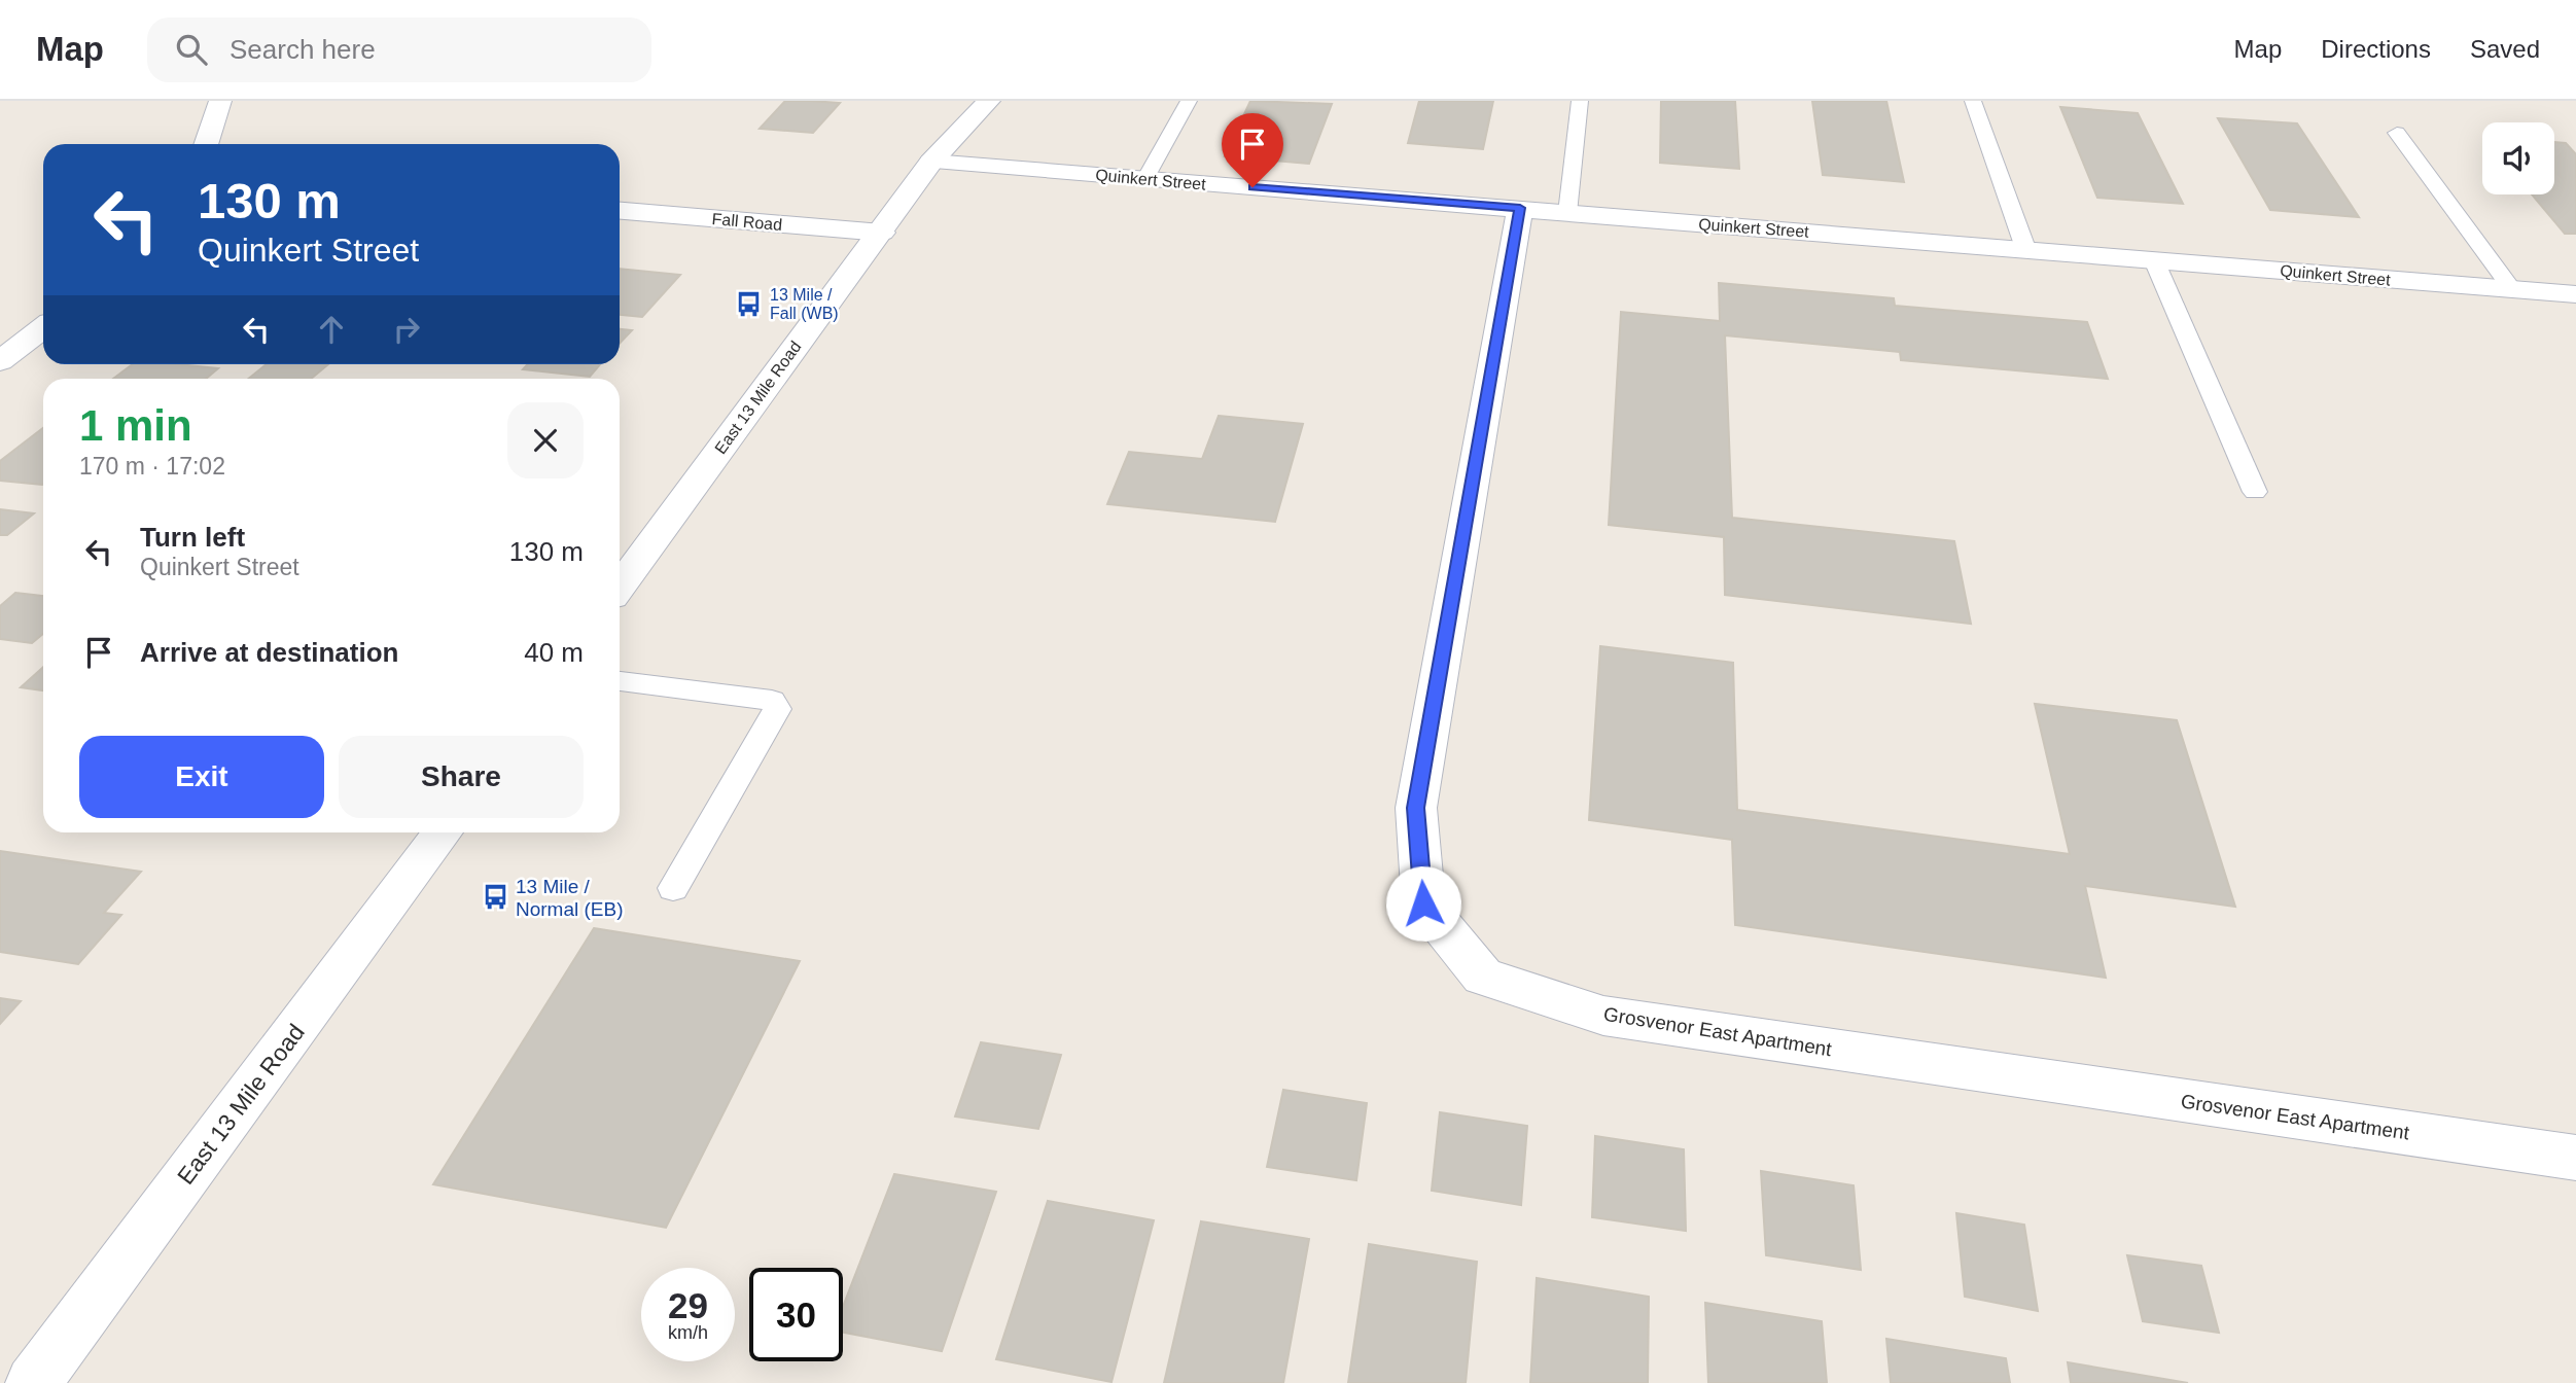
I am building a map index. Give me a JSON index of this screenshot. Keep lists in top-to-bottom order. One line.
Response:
{"streets":{"street":["Quinkert Street","Fall Road","East 13 Mile Road","Grosvenor East Apartment"]},"crossings":[["Quinkert Street","East 13 Mile Road"],["Quinkert Street","Grosvenor East Apartment"],["Fall Road","East 13 Mile Road"]],"places":{"bus stop":["13 Mile / Fall (WB)","13 Mile / Normal (EB)"]},"page":{"header":"Map","search":"Search here","nav":["Map","Directions","Saved"],"turn":["130 m","Quinkert Street"],"heading":["1 min","170 m · 17:02"],"list":[{"name":"Turn left","note":"Quinkert Street","value":"130 m"},{"name":"Arrive at destination","value":"40 m"}],"buttons":["Exit","Share"],"speed":"29 km/h","limit":"30"}}
